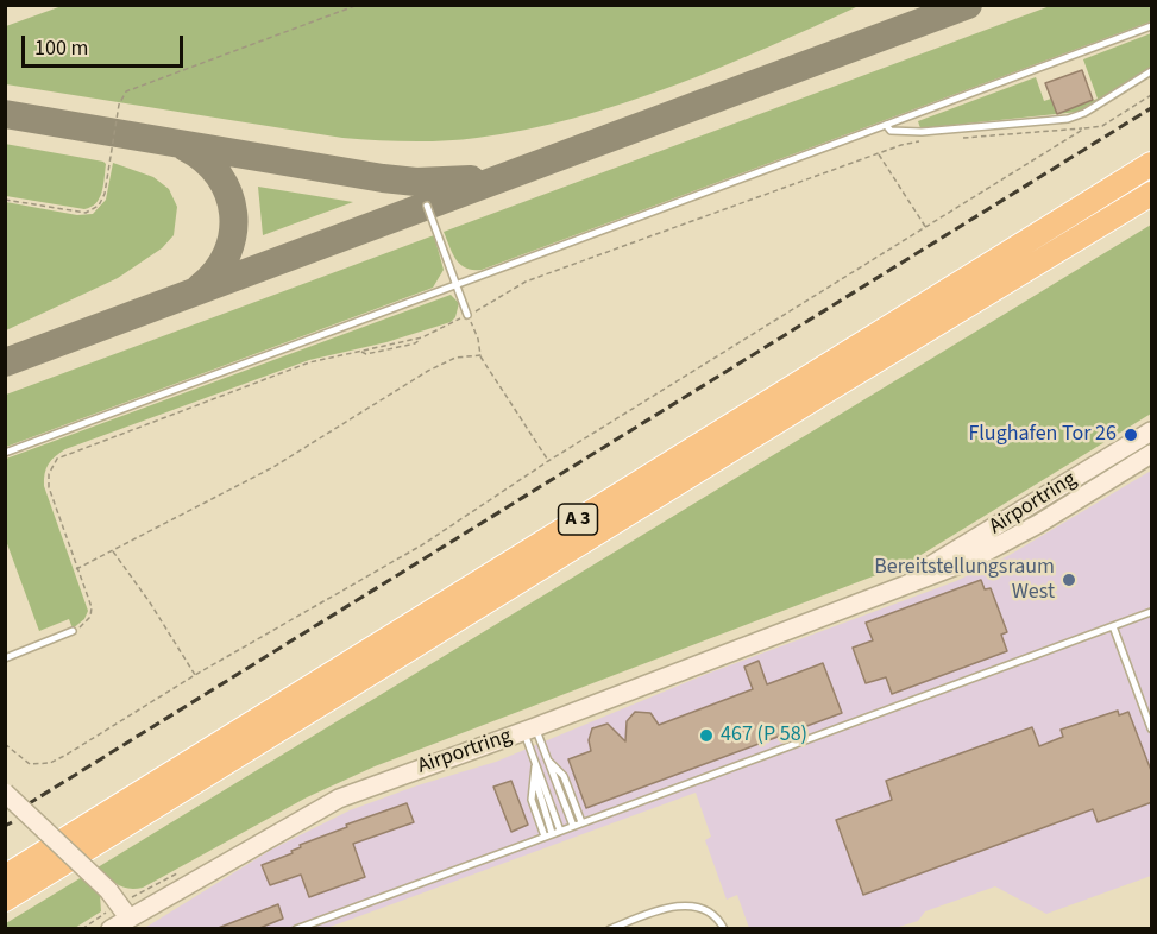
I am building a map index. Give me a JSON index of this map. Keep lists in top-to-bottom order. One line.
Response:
{"streets":{"highway":["A 3"],"street":["Airportring"]},"places":["Flughafen Tor 26","Bereitstellungsraum West","467 (P 58)"],"scale_bar":"100 m"}
